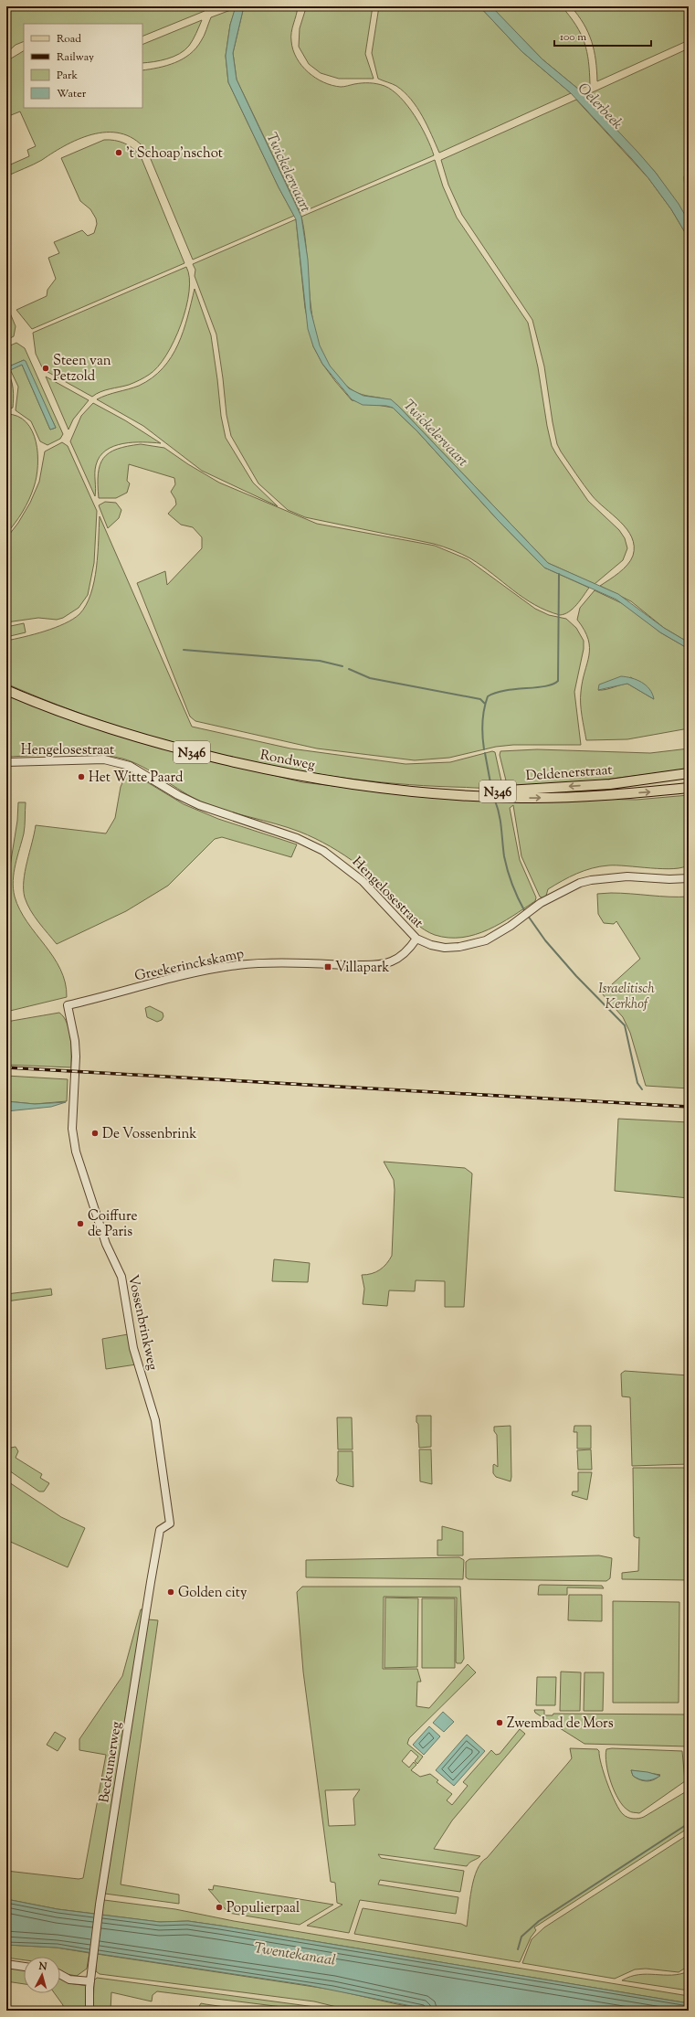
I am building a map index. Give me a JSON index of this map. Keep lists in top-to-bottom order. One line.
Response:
{"streets":{"main road":["N346","Rondweg","Deldenerstraat"],"street":["Hengelosestraat","Greekerinckskamp","Vossenbrinkweg","Beckumerweg"]},"crossings":[["Hengelosestraat","Greekerinckskamp"],["Rondweg","Deldenerstraat"],["Greekerinckskamp","Vossenbrinkweg"],["Vossenbrinkweg","Beckumerweg"]],"water":["Oelerbeek","Twickelervaart","Twentekanaal"],"parks":["Israelitisch Kerkhof"],"places":{"other":["'t Schoap'nschot","Steen van Petzold","Het Witte Paard","De Vossenbrink","Coiffure de Paris","Golden city","Zwembad de Mors","Populierpaal"],"transit":["Villapark"]},"legend":["Road","Railway","Park","Water"],"scale_bar":"100 m","north":"top"}
